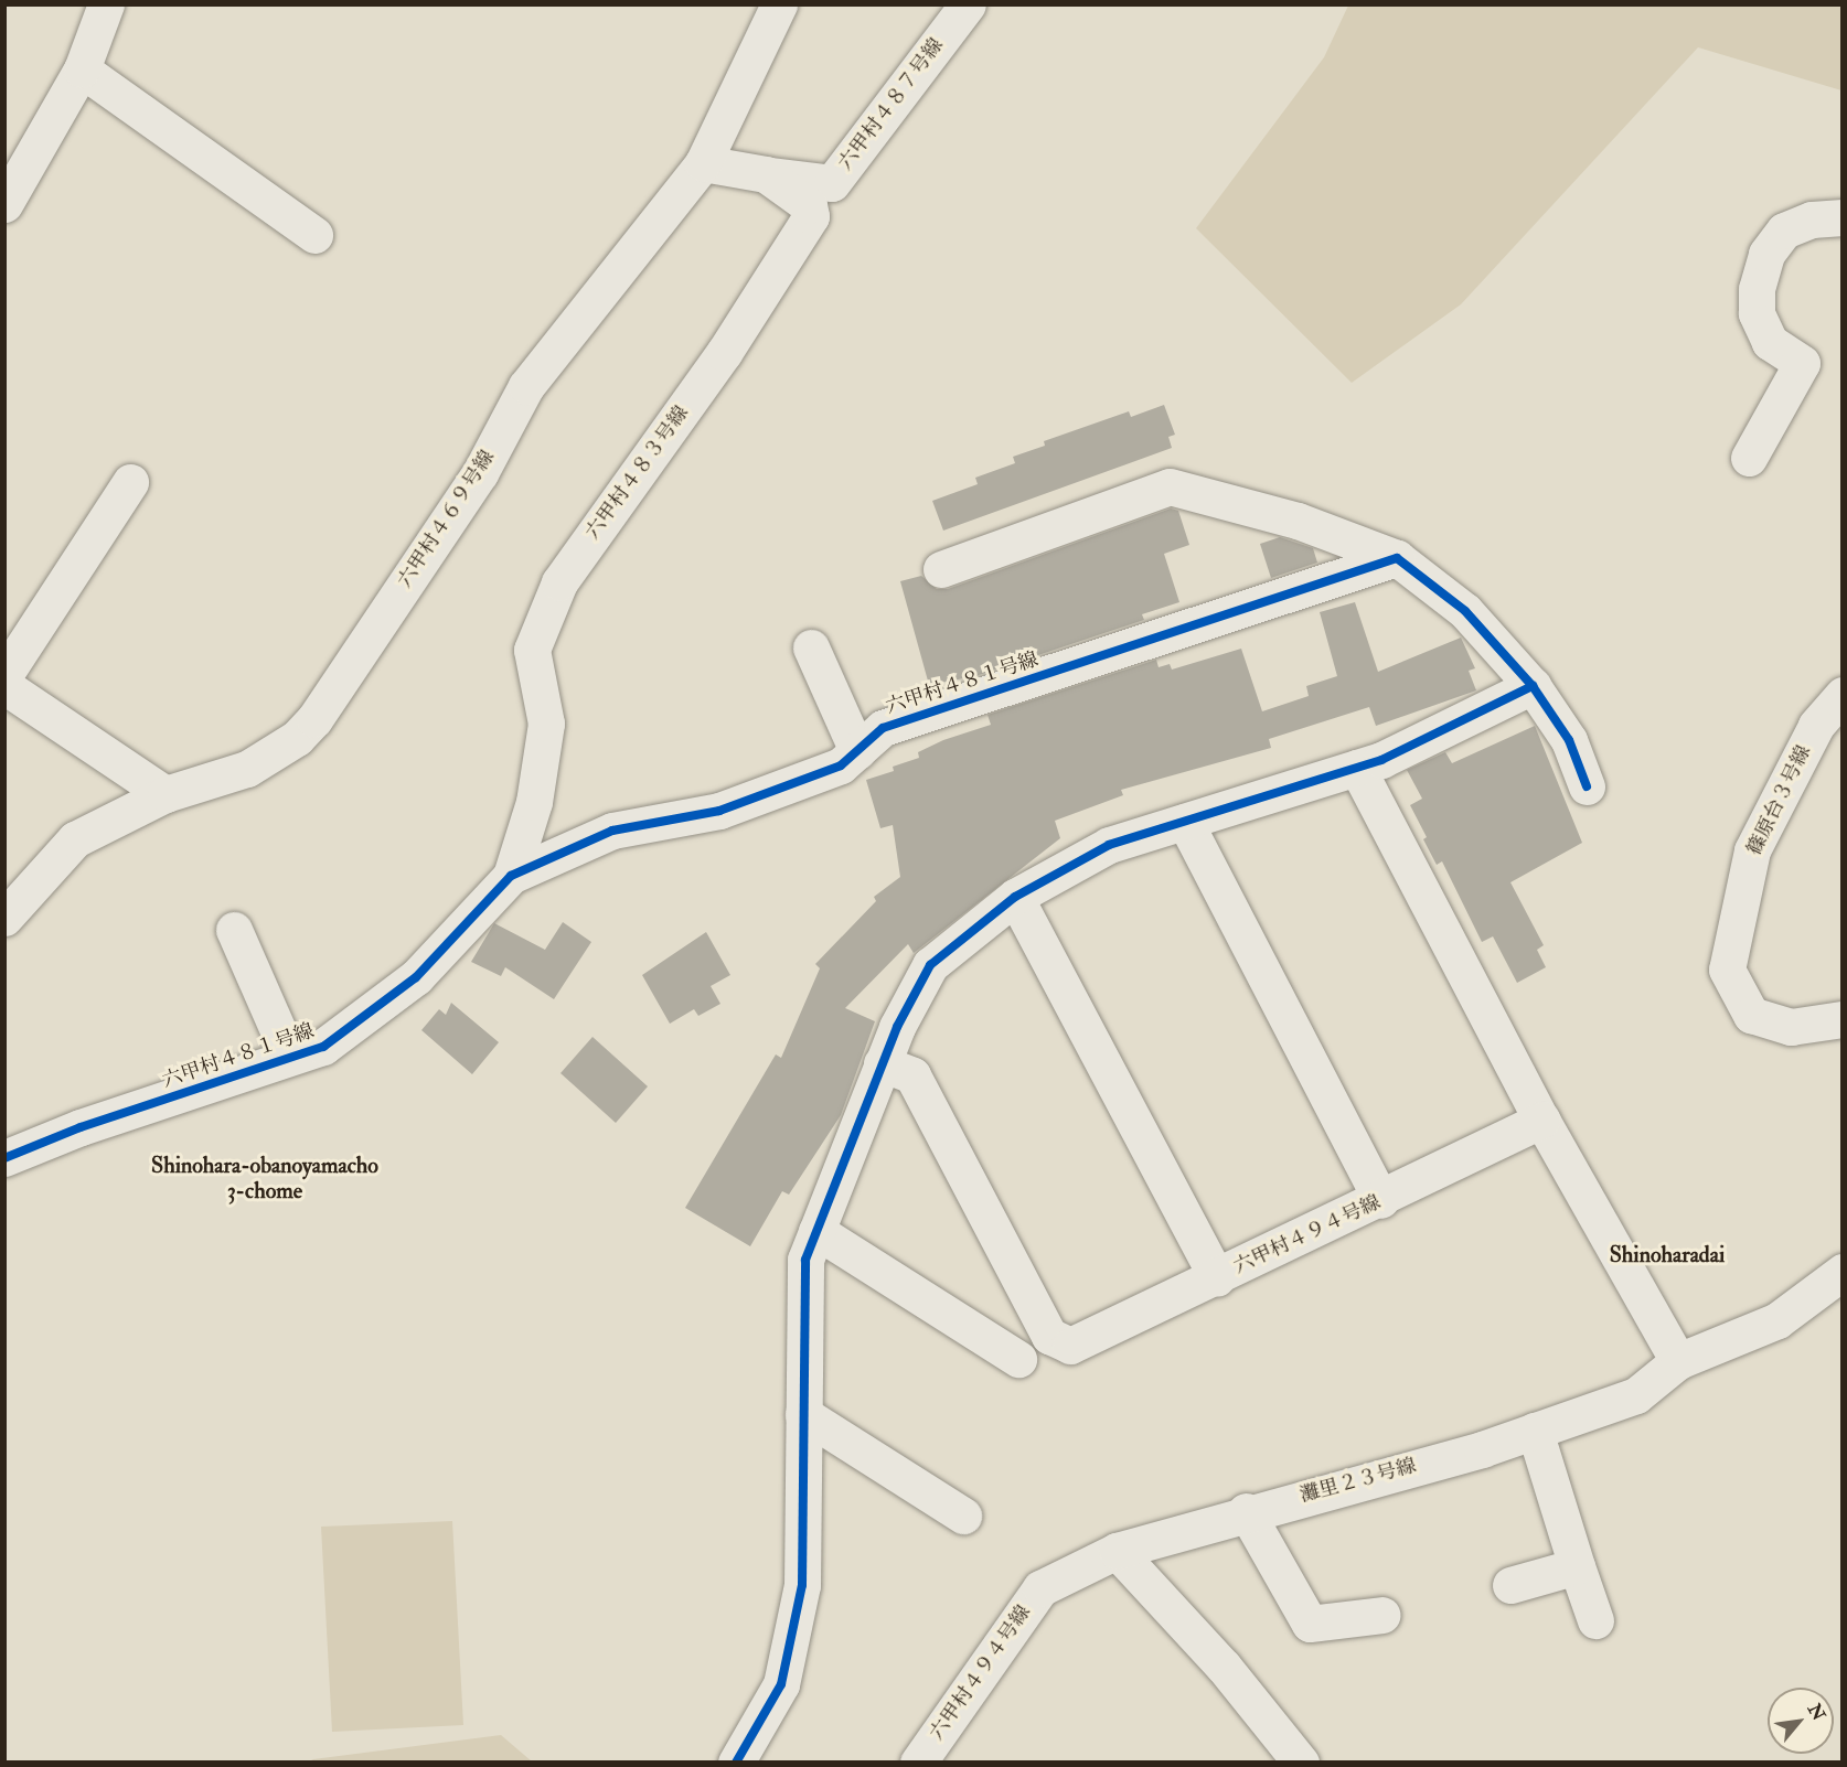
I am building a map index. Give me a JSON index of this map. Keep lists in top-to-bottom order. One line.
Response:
{"streets":{"street":["六甲村４８７号線","六甲村４８３号線","六甲村４６９号線","六甲村４８１号線","篠原台３号線","六甲村４９４号線","灘里２３号線"]},"crossings":[["六甲村４８７号線","六甲村４８３号線"],["六甲村４８３号線","六甲村４６９号線"],["六甲村４８３号線","六甲村４８１号線"],["六甲村４９４号線","灘里２３号線"]],"districts":["Shinohara-obanoyamacho 3-chome","Shinoharadai"],"north":"top right"}
